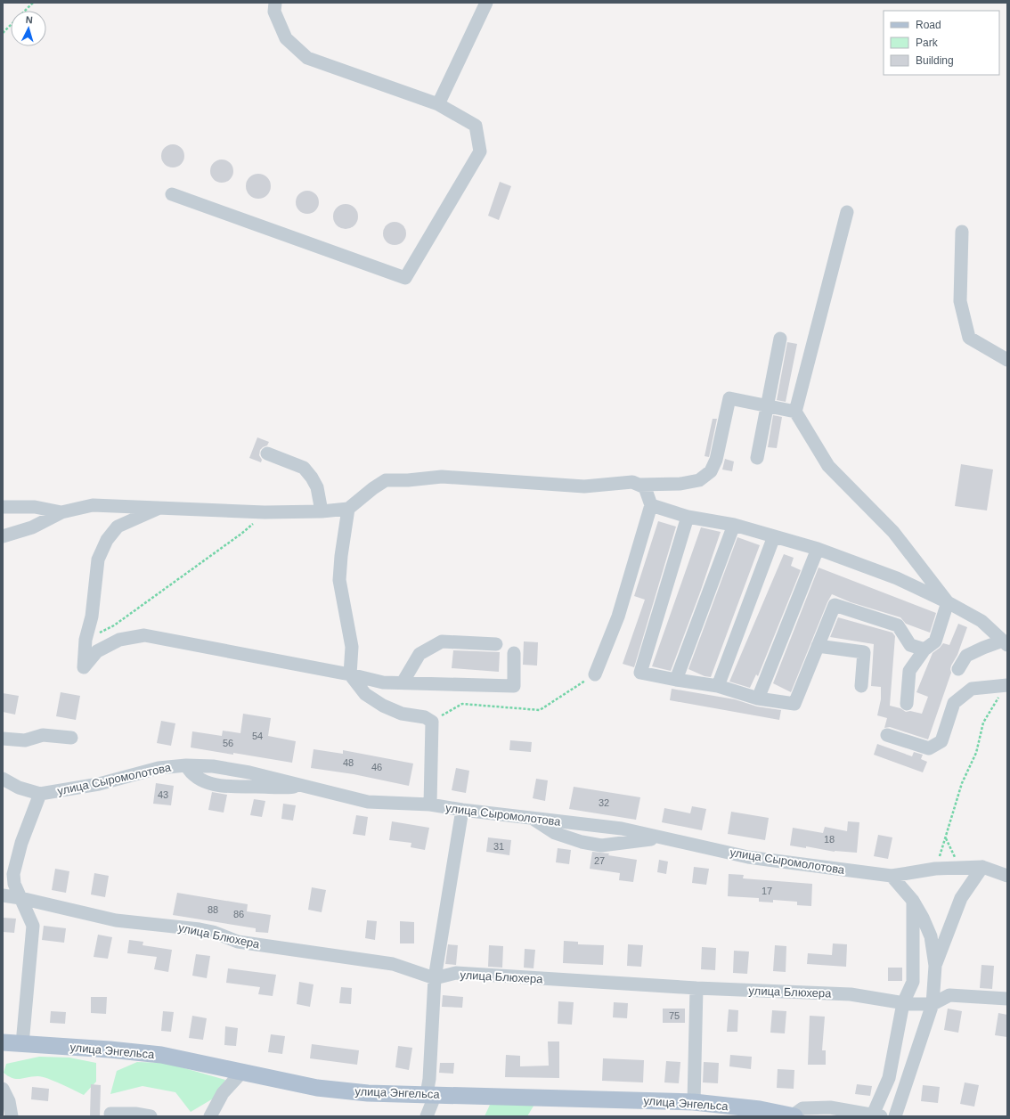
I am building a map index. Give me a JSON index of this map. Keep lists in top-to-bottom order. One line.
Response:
{"streets":{"main road":["улица Энгельса"],"street":["улица Сыромолотова","улица Блюхера"]},"house_numbers":["54","56","48","46","43","32","18","31","27","17","88","86","75"],"legend":["Road","Park","Building"],"north":"top"}
